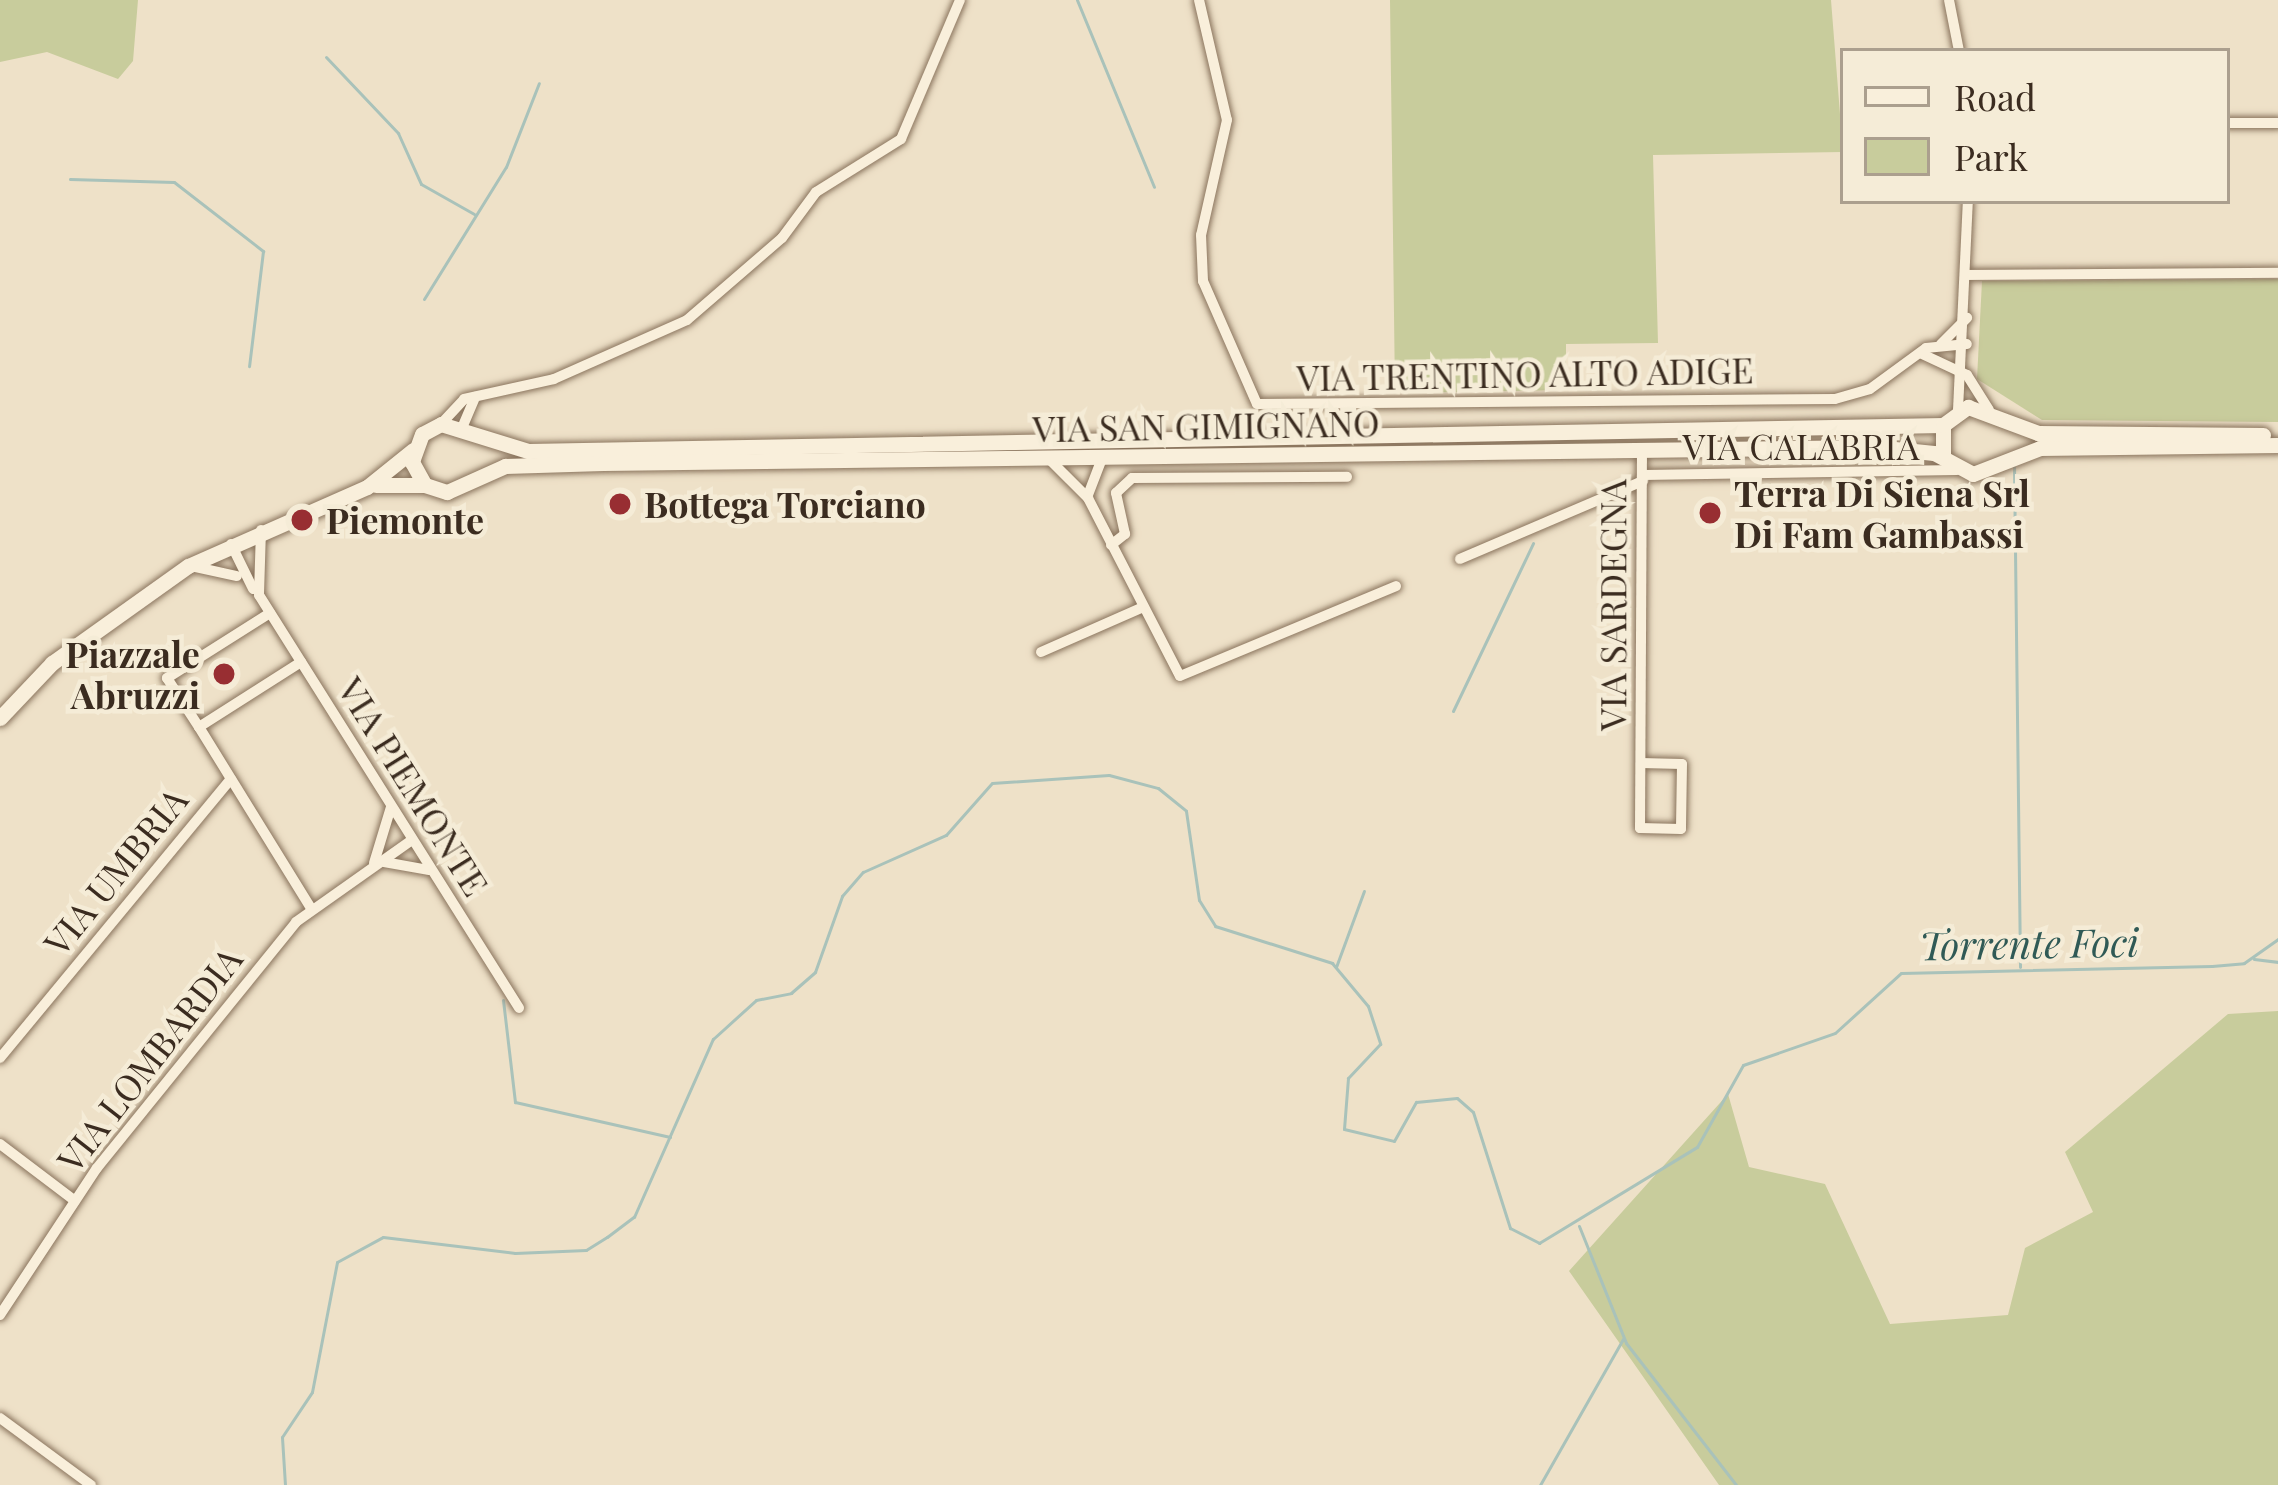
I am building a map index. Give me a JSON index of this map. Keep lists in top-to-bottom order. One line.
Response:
{"streets":{"main road":["VIA SAN GIMIGNANO"],"street":["VIA TRENTINO ALTO ADIGE","VIA CALABRIA","VIA SARDEGNA","VIA PIEMONTE","VIA UMBRIA","VIA LOMBARDIA"]},"crossings":[["VIA SAN GIMIGNANO","VIA CALABRIA"],["VIA SAN GIMIGNANO","VIA SARDEGNA"],["VIA CALABRIA","VIA SARDEGNA"],["VIA PIEMONTE","VIA LOMBARDIA"],["VIA UMBRIA","VIA LOMBARDIA"]],"water":["Torrente Foci"],"places":["Bottega Torciano","Terra Di Siena Srl Di Fam Gambassi","Piemonte","Piazzale Abruzzi"],"legend":["Road","Park"]}
